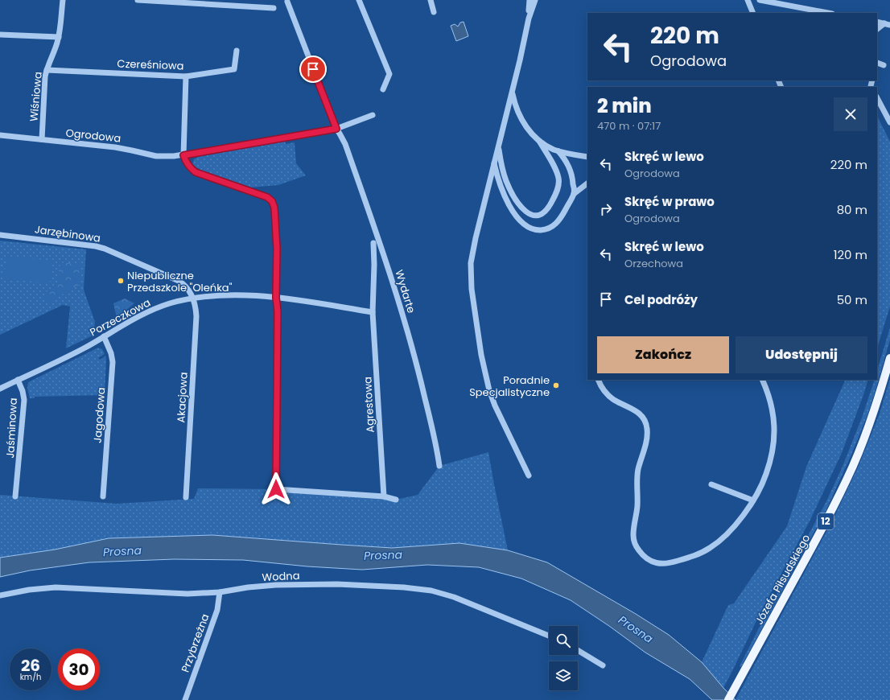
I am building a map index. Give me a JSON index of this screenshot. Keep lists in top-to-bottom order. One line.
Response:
{"streets":{"main road":["12","Józefa Piłsudskiego"],"street":["Czereśniowa","Wiśniowa","Ogrodowa","Jarzębinowa","Wydarte","Porzeczkowa","Akacjowa","Agrestowa","Jagodowa","Jaśminowa","Wodna","Przybrzeżna"]},"crossings":[["Czereśniowa","Wiśniowa"],["Wiśniowa","Ogrodowa"],["Ogrodowa","Wydarte"],["Jarzębinowa","Porzeczkowa"],["Jarzębinowa","Akacjowa"],["Porzeczkowa","Akacjowa"],["Porzeczkowa","Agrestowa"],["Porzeczkowa","Jagodowa"],["Porzeczkowa","Jaśminowa"],["Wodna","Przybrzeżna"]],"water":["Prosna"],"places":["Niepubliczne Przedszkole \"Oleńka\"","Poradnie Specjalistyczne"],"page":{"turn":["220 m","Ogrodowa"],"heading":["2 min","470 m · 07:17"],"list":[{"name":"Skręć w lewo","note":"Ogrodowa","value":"220 m"},{"name":"Skręć w prawo","note":"Ogrodowa","value":"80 m"},{"name":"Skręć w lewo","note":"Orzechowa","value":"120 m"},{"name":"Cel podróży","value":"50 m"}],"buttons":["Zakończ","Udostępnij"],"speed":"26 km/h","limit":"30"}}
